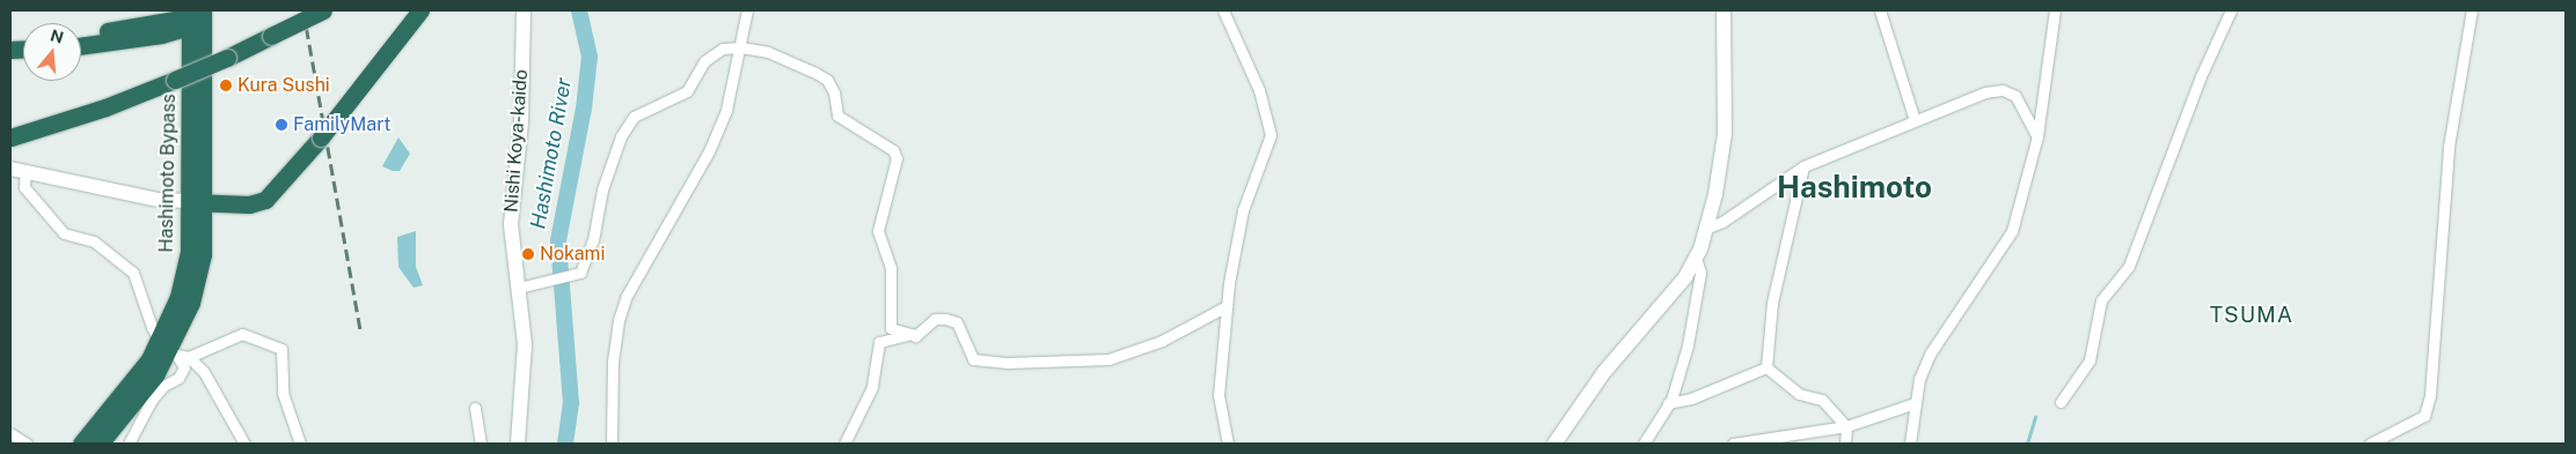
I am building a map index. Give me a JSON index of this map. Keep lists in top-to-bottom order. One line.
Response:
{"streets":{"highway":["Hashimoto Bypass"],"street":["Nishi Koya-kaido"]},"districts":["Hashimoto","TSUMA"],"water":["Hashimoto River"],"places":["Kura Sushi","FamilyMart","Nokami"],"north":"top"}
